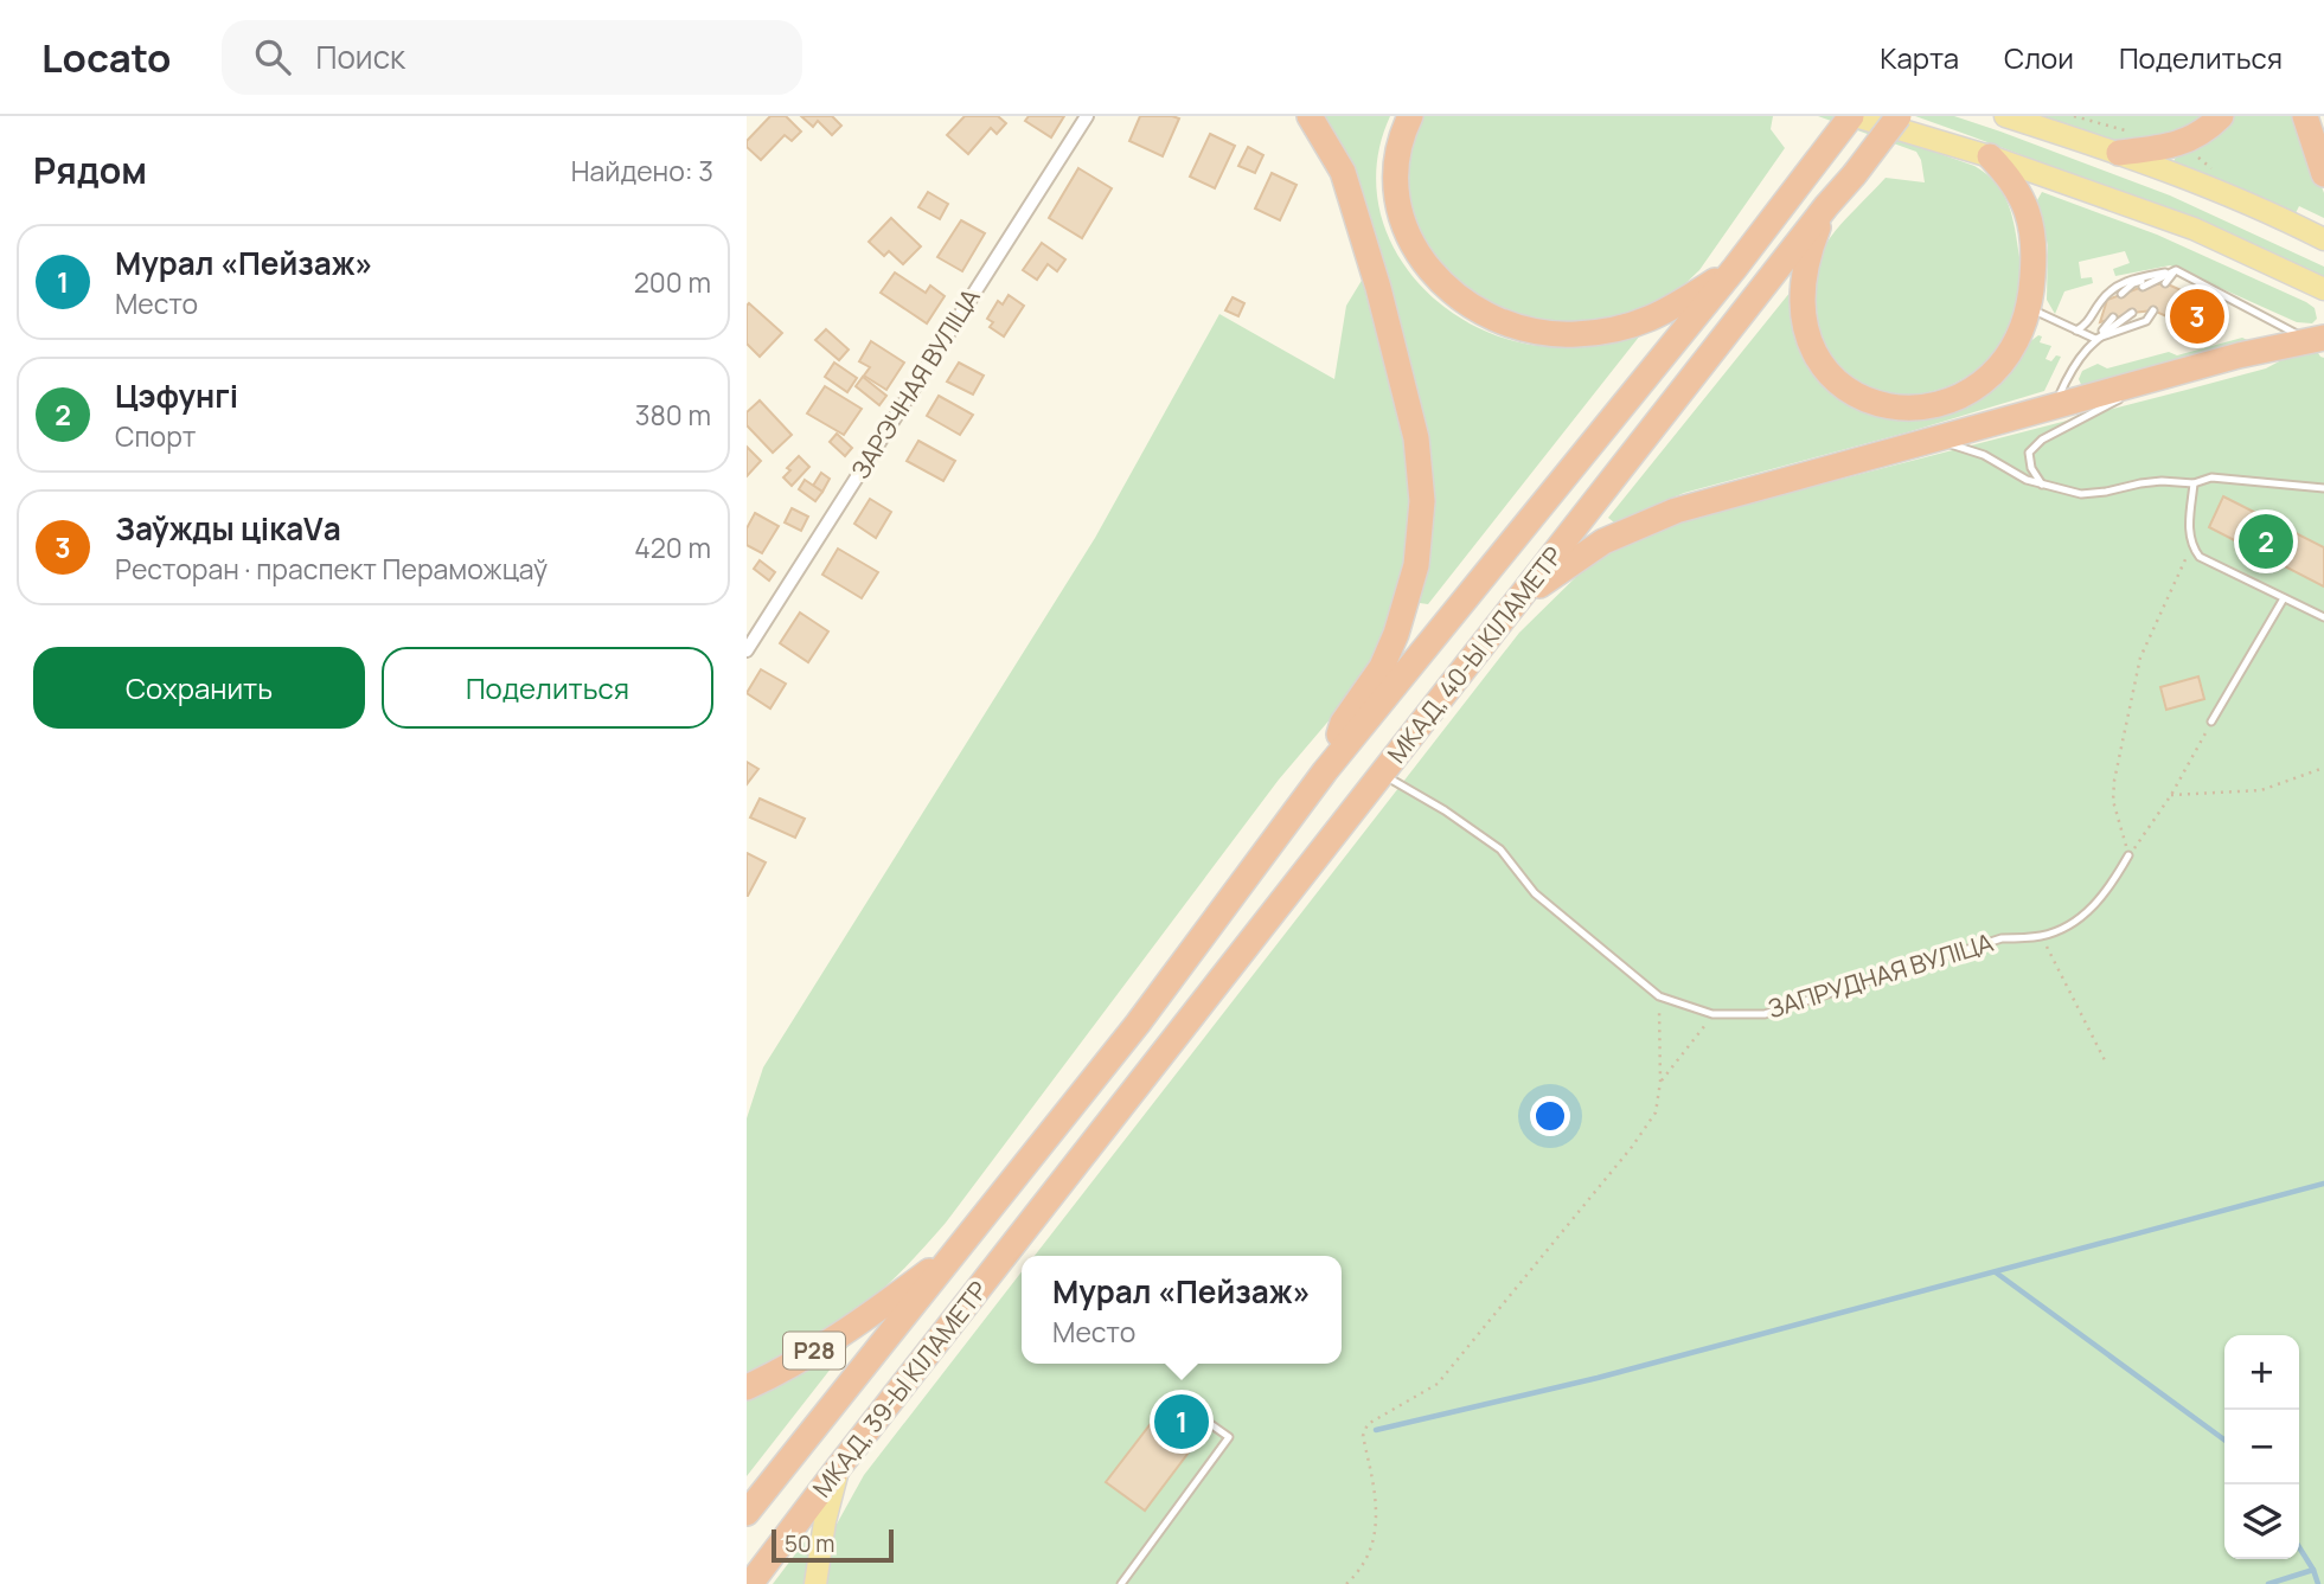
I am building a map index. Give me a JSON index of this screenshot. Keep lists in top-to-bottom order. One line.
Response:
{"streets":{"highway":["МКАД, 40-Ы КІЛАМЕТР","Р28","МКАД, 39-Ы КІЛАМЕТР"],"street":["ЗАРЭЧНАЯ ВУЛІЦА"],"lane":["ЗАПРУДНАЯ ВУЛІЦА"]},"crossings":[["МКАД, 40-Ы КІЛАМЕТР","ЗАПРУДНАЯ ВУЛІЦА"],["МКАД, 40-Ы КІЛАМЕТР","МКАД, 39-Ы КІЛАМЕТР"],["Р28","МКАД, 39-Ы КІЛАМЕТР"]],"scale_bar":"50 m","page":{"header":"Locato","search":"Поиск","nav":["Карта","Слои","Поделиться"],"heading":["Рядом","Найдено: 3"],"list":[{"mark":"1","name":"Мурал «Пейзаж»","note":"Место","value":"200 m"},{"mark":"2","name":"Цэфунгі","note":"Спорт","value":"380 m"},{"mark":"3","name":"Заўжды цікаVа","note":"Ресторан · праспект Пераможцаў","value":"420 m"}],"pins":["3","2","1"],"buttons":["Сохранить","Поделиться"],"popup":["Мурал «Пейзаж»","Место"],"map_buttons":["+","−"],"scale":"50 m"}}
